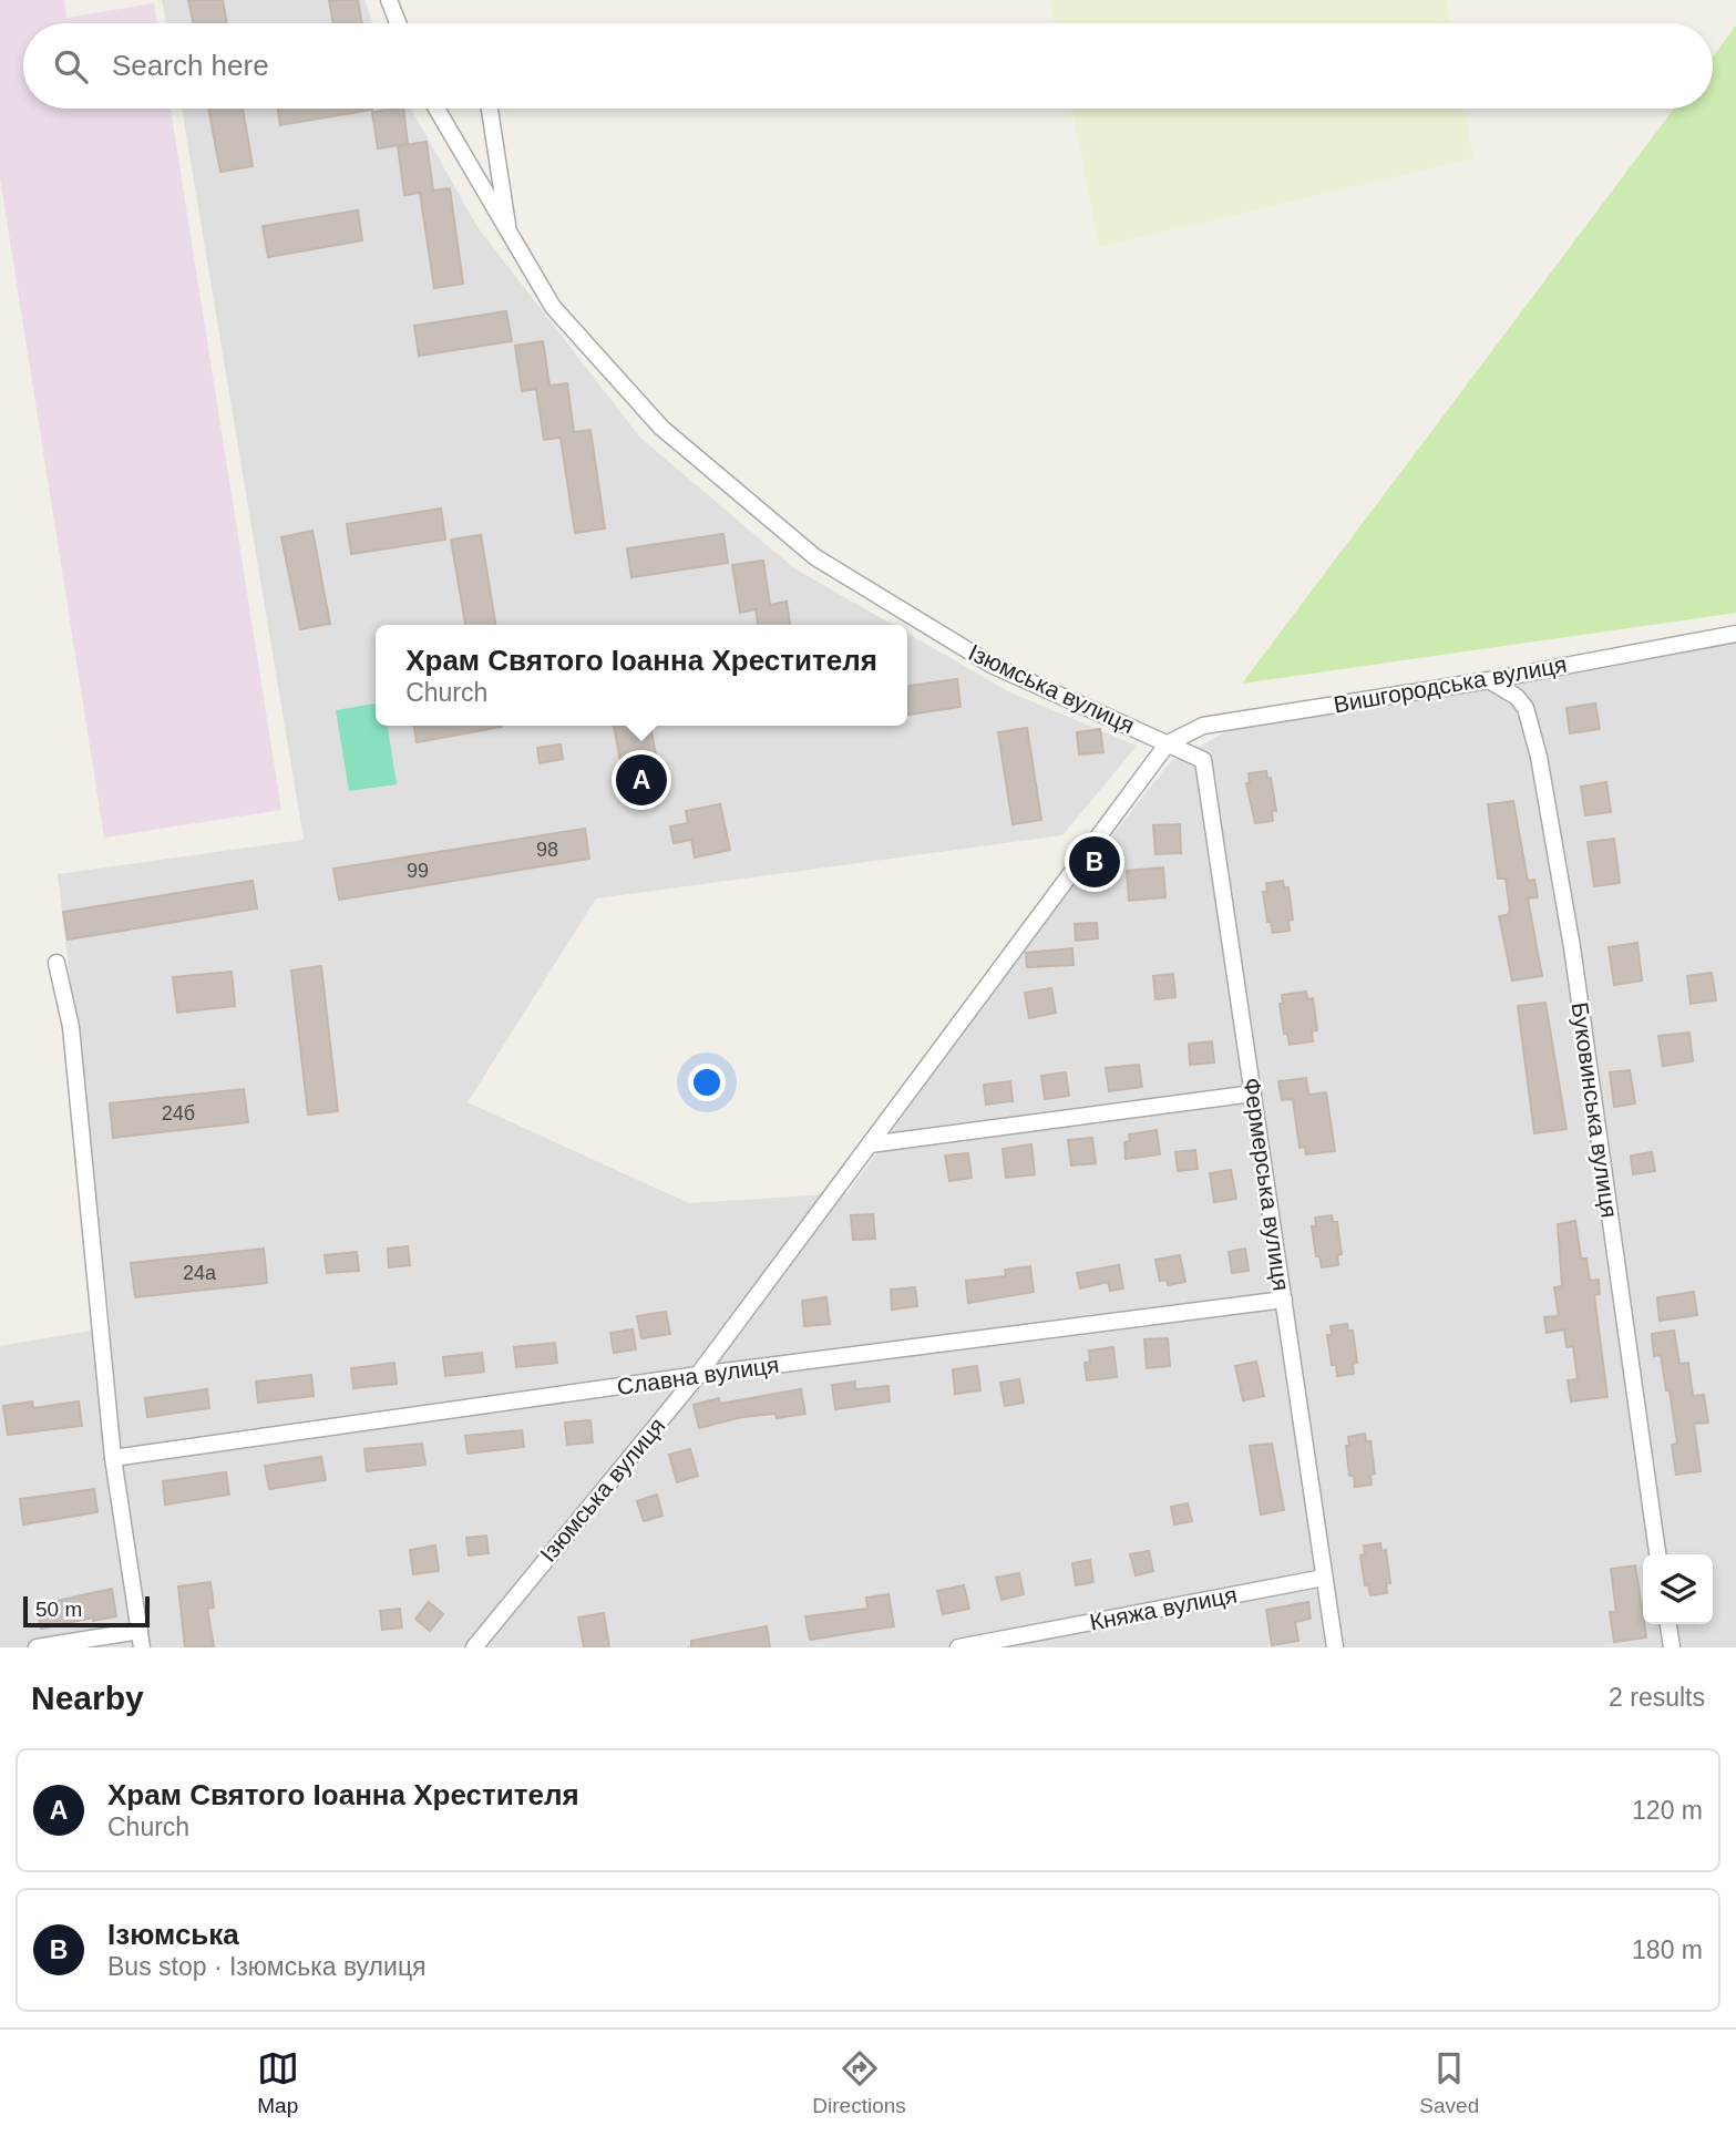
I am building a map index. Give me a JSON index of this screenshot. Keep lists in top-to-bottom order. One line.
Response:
{"streets":{"street":["Вишгородська вулиця","Ізюмська вулиця","Буковинська вулиця","Фермерська вулиця","Славна вулиця","Княжа вулиця"]},"crossings":[["Вишгородська вулиця","Ізюмська вулиця"],["Вишгородська вулиця","Буковинська вулиця"],["Вишгородська вулиця","Фермерська вулиця"],["Ізюмська вулиця","Фермерська вулиця"],["Ізюмська вулиця","Славна вулиця"],["Фермерська вулиця","Славна вулиця"],["Фермерська вулиця","Княжа вулиця"]],"house_numbers":["98","99","24б","24а"],"scale_bar":"50 m","page":{"search":"Search here","popup":["Храм Святого Іоанна Хрестителя","Church"],"pins":["A","B"],"scale":"50 m","heading":["Nearby","2 results"],"list":[{"mark":"A","name":"Храм Святого Іоанна Хрестителя","note":"Church","value":"120 m"},{"mark":"B","name":"Ізюмська","note":"Bus stop · Ізюмська вулиця","value":"180 m"}],"nav":["Map","Directions","Saved"]}}
